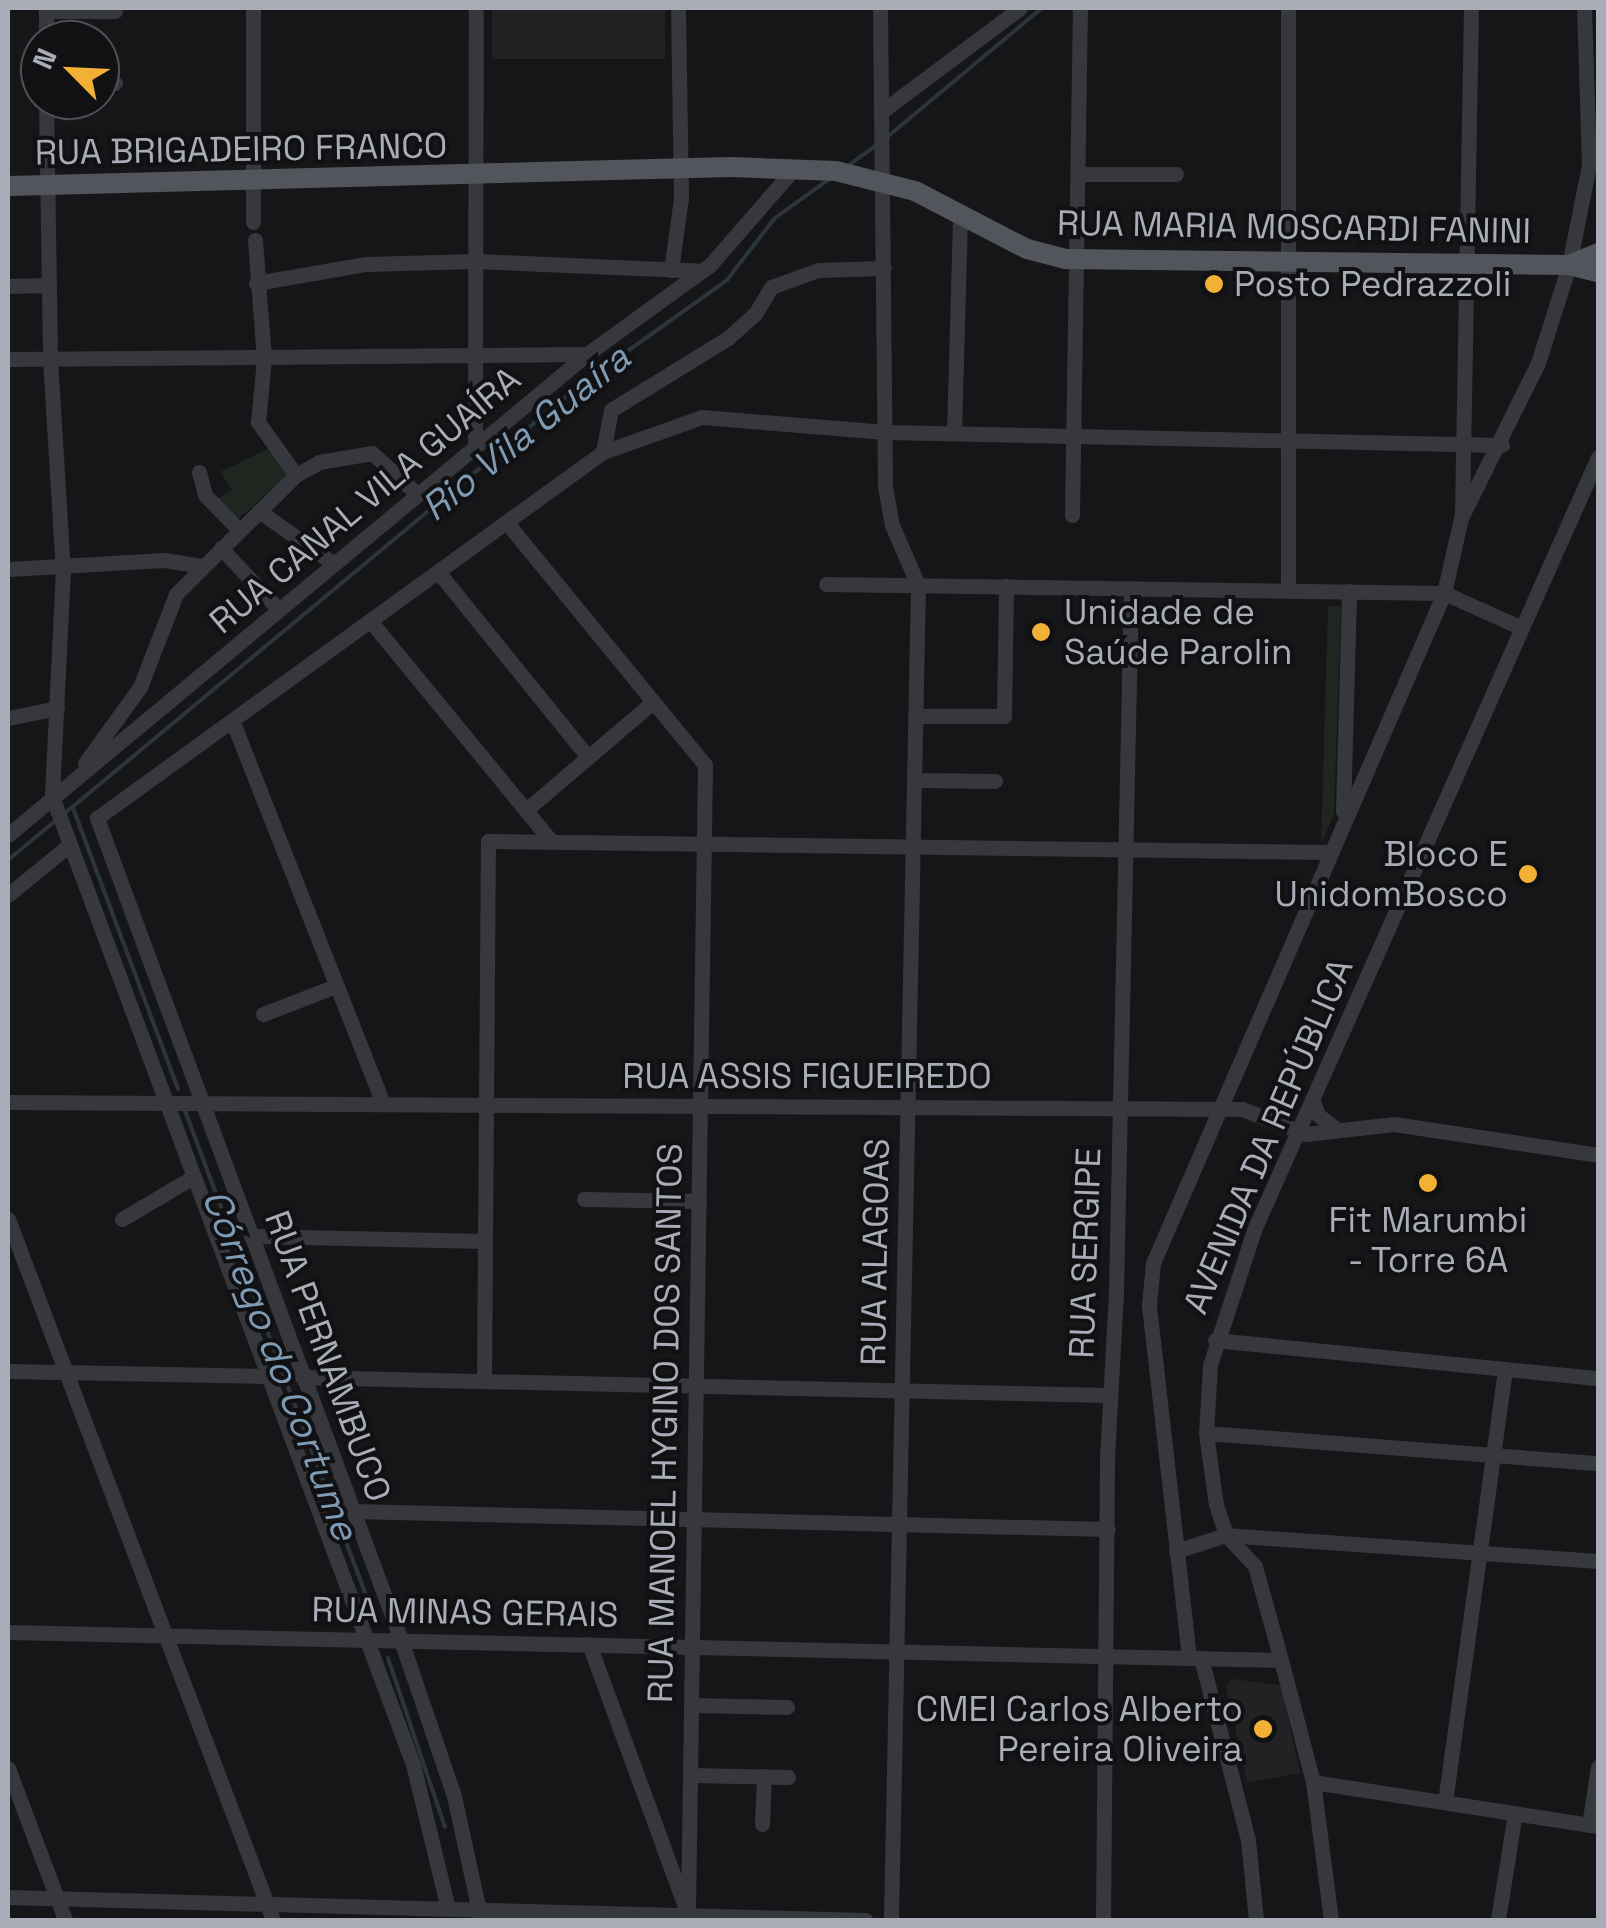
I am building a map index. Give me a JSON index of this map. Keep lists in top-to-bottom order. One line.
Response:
{"streets":{"main road":["RUA BRIGADEIRO FRANCO","RUA MARIA MOSCARDI FANINI"],"street":["RUA CANAL VILA GUAÍRA","RUA ASSIS FIGUEIREDO","AVENIDA DA REPÚBLICA","RUA ALAGOAS","RUA SERGIPE","RUA PERNAMBUCO","RUA MANOEL HYGINO DOS SANTOS","RUA MINAS GERAIS"]},"crossings":[["RUA BRIGADEIRO FRANCO","RUA MARIA MOSCARDI FANINI"],["RUA BRIGADEIRO FRANCO","RUA CANAL VILA GUAÍRA"],["RUA CANAL VILA GUAÍRA","RUA PERNAMBUCO"],["RUA ASSIS FIGUEIREDO","AVENIDA DA REPÚBLICA"],["RUA ASSIS FIGUEIREDO","RUA ALAGOAS"],["RUA ASSIS FIGUEIREDO","RUA SERGIPE"],["RUA ASSIS FIGUEIREDO","RUA PERNAMBUCO"],["RUA ASSIS FIGUEIREDO","RUA MANOEL HYGINO DOS SANTOS"],["AVENIDA DA REPÚBLICA","RUA MINAS GERAIS"],["RUA ALAGOAS","RUA MINAS GERAIS"],["RUA SERGIPE","RUA MINAS GERAIS"],["RUA PERNAMBUCO","RUA MINAS GERAIS"],["RUA MANOEL HYGINO DOS SANTOS","RUA MINAS GERAIS"]],"water":["Rio Vila Guaíra","Córrego do Cortume"],"places":["Posto Pedrazzoli","Unidade de Saúde Parolin","Bloco E UnidomBosco","Fit Marumbi - Torre 6A","CMEI Carlos Alberto Pereira Oliveira"],"north":"top left"}
